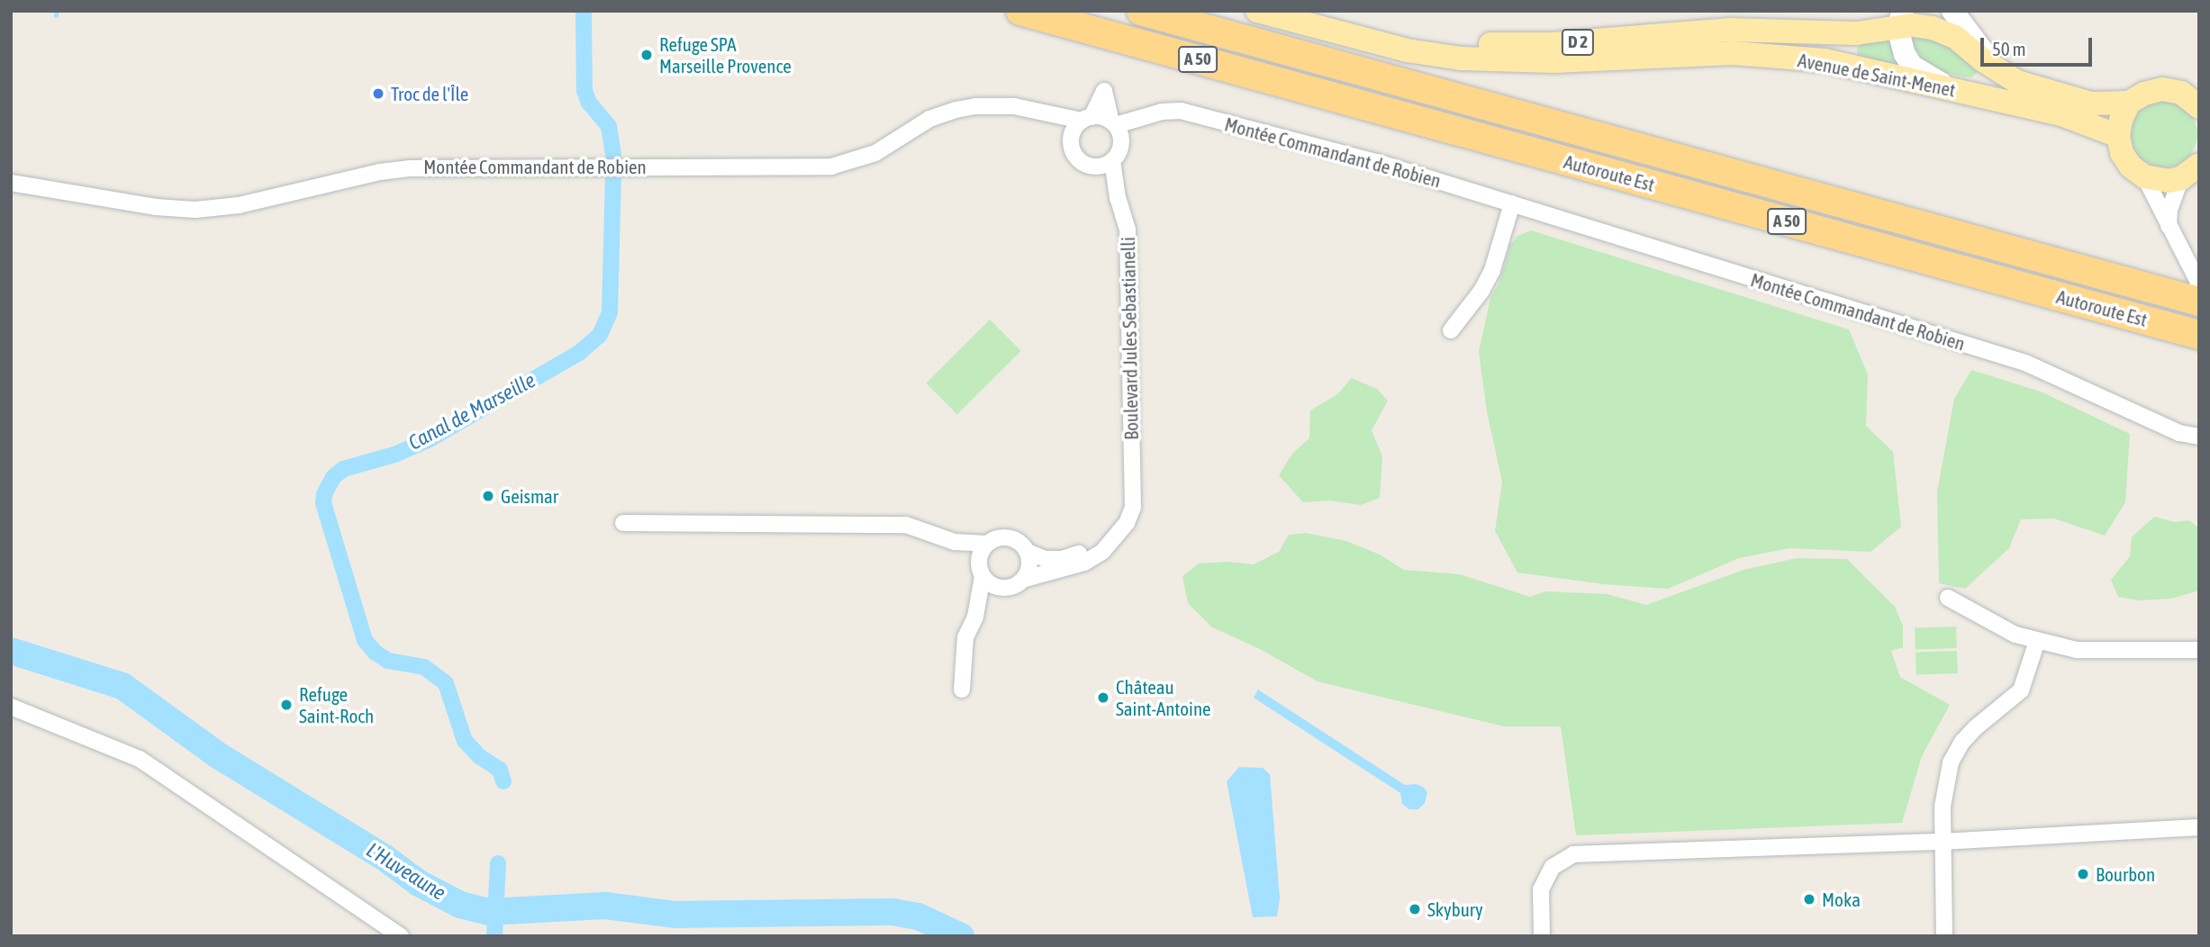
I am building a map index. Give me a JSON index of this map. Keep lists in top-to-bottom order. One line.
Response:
{"streets":{"highway":["A 50","Autoroute Est"],"main road":["D 2","Avenue de Saint-Menet"],"street":["Montée Commandant de Robien","Boulevard Jules Sebastianelli"]},"crossings":[["D 2","Avenue de Saint-Menet"],["Montée Commandant de Robien","Boulevard Jules Sebastianelli"]],"water":["Canal de Marseille","L'Huveaune"],"places":["Refuge SPA Marseille Provence","Troc de l'Île","Geismar","Château Saint-Antoine","Refuge Saint-Roch","Bourbon","Moka","Skybury"],"scale_bar":"50 m"}
